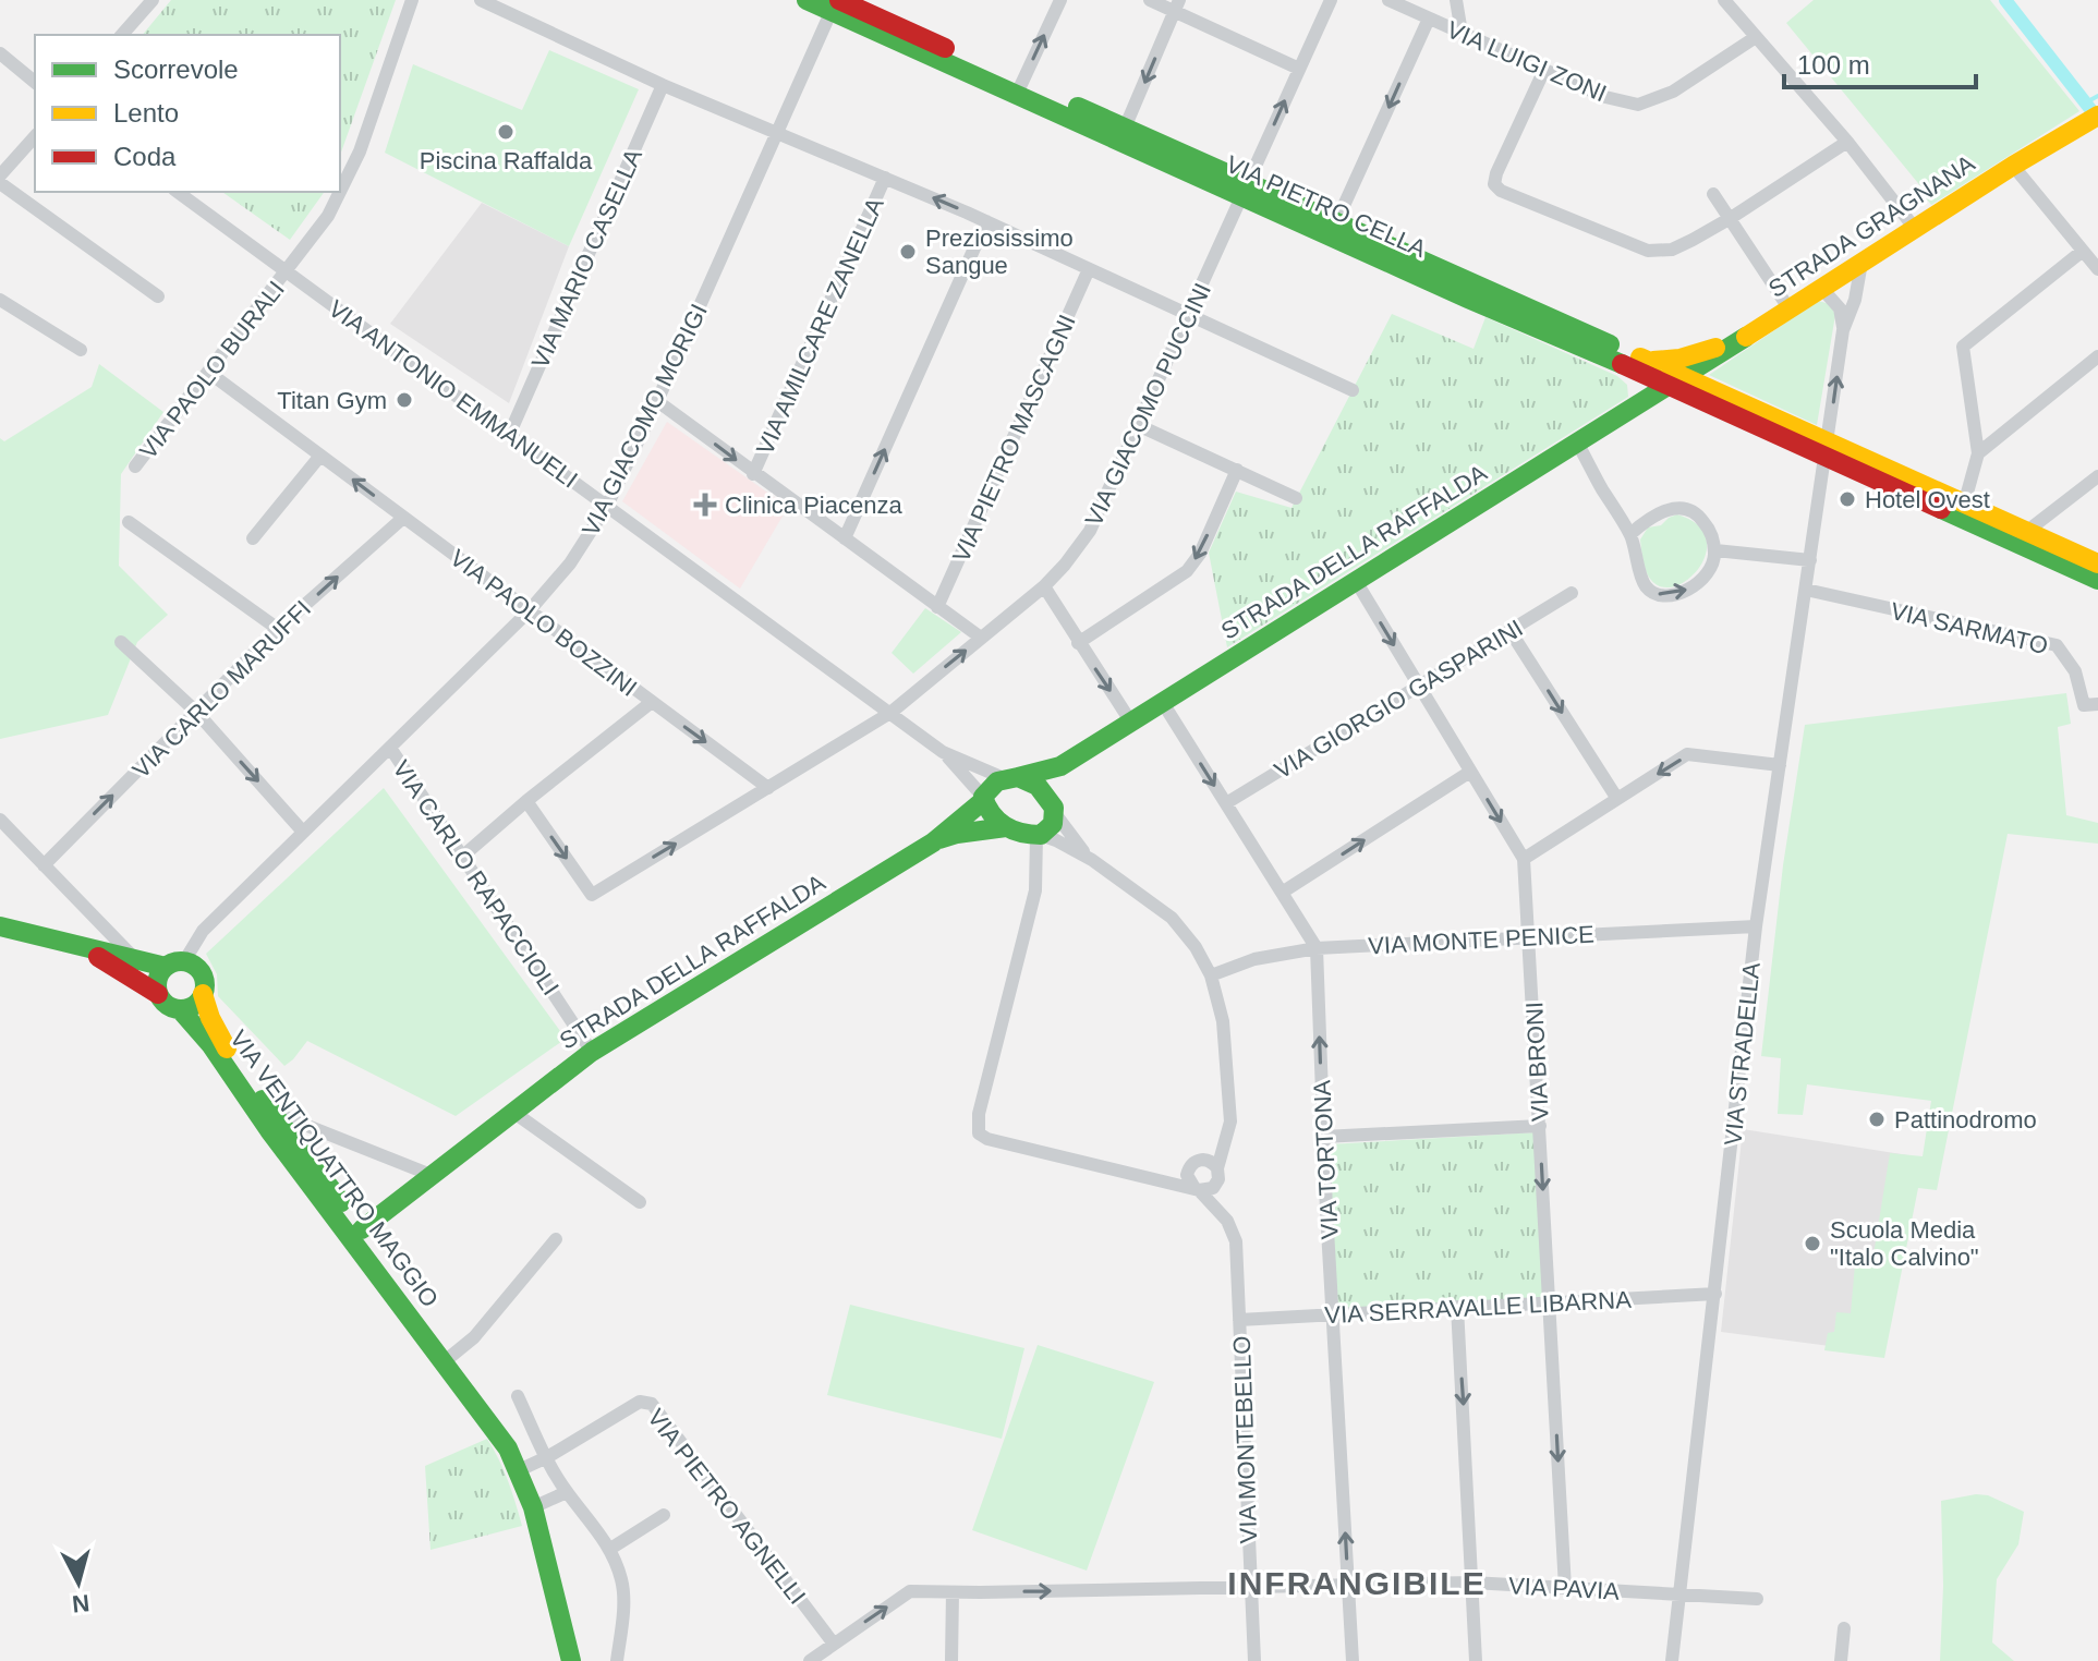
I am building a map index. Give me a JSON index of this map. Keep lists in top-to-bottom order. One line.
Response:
{"streets":{"main road":["VIA PIETRO CELLA","STRADA GRAGNANA","STRADA DELLA RAFFALDA","VIA VENTIQUATTRO MAGGIO"],"street":["VIA LUIGI ZONI","VIA MARIO CASELLA","VIA AMILCARE ZANELLA","VIA PAOLO BURALI","VIA ANTONIO EMMANUELI","VIA GIACOMO PUCCINI","VIA GIACOMO MORIGI","VIA PIETRO MASCAGNI","VIA PAOLO BOZZINI","VIA SARMATO","VIA CARLO MARUFFI","VIA GIORGIO GASPARINI","VIA CARLO RAPACCIOLI","VIA MONTE PENICE","VIA STRADELLA","VIA BRONI","VIA TORTONA","VIA SERRAVALLE LIBARNA","VIA MONTEBELLO","VIA PIETRO AGNELLI","VIA PAVIA"]},"crossings":[["VIA PIETRO CELLA","STRADA GRAGNANA"],["VIA PIETRO CELLA","VIA GIACOMO PUCCINI"],["VIA PIETRO CELLA","VIA GIACOMO MORIGI"],["VIA PIETRO CELLA","STRADA DELLA RAFFALDA"],["VIA PIETRO CELLA","VIA STRADELLA"],["STRADA GRAGNANA","STRADA DELLA RAFFALDA"],["STRADA GRAGNANA","VIA STRADELLA"],["VIA MARIO CASELLA","VIA ANTONIO EMMANUELI"],["VIA PAOLO BURALI","VIA ANTONIO EMMANUELI"],["VIA PAOLO BURALI","VIA PAOLO BOZZINI"],["VIA ANTONIO EMMANUELI","VIA GIACOMO PUCCINI"],["VIA ANTONIO EMMANUELI","VIA GIACOMO MORIGI"],["VIA ANTONIO EMMANUELI","STRADA DELLA RAFFALDA"],["VIA GIACOMO PUCCINI","VIA PAOLO BOZZINI"],["VIA GIACOMO MORIGI","VIA PAOLO BOZZINI"],["VIA GIACOMO MORIGI","VIA CARLO RAPACCIOLI"],["VIA GIACOMO MORIGI","VIA VENTIQUATTRO MAGGIO"],["STRADA DELLA RAFFALDA","VIA CARLO RAPACCIOLI"],["STRADA DELLA RAFFALDA","VIA BRONI"],["STRADA DELLA RAFFALDA","VIA VENTIQUATTRO MAGGIO"],["VIA PAOLO BOZZINI","VIA CARLO MARUFFI"],["VIA SARMATO","VIA STRADELLA"],["VIA GIORGIO GASPARINI","VIA BRONI"],["VIA MONTE PENICE","VIA STRADELLA"],["VIA MONTE PENICE","VIA BRONI"],["VIA MONTE PENICE","VIA TORTONA"],["VIA STRADELLA","VIA SERRAVALLE LIBARNA"],["VIA STRADELLA","VIA PAVIA"],["VIA BRONI","VIA SERRAVALLE LIBARNA"],["VIA BRONI","VIA PAVIA"],["VIA TORTONA","VIA SERRAVALLE LIBARNA"],["VIA TORTONA","VIA PAVIA"],["VIA VENTIQUATTRO MAGGIO","VIA PIETRO AGNELLI"],["VIA SERRAVALLE LIBARNA","VIA MONTEBELLO"],["VIA MONTEBELLO","VIA PAVIA"],["VIA PIETRO AGNELLI","VIA PAVIA"]],"one_way":["VIA CARLO MARUFFI","VIA PAVIA"],"districts":["INFRANGIBILE"],"places":{"other":["Piscina Raffalda","Preziosissimo Sangue","Titan Gym","Hotel Ovest","Pattinodromo","Scuola Media \"Italo Calvino\""],"health":["Clinica Piacenza"]},"legend":["Scorrevole","Lento","Coda"],"scale_bar":"100 m","north":"bottom"}
